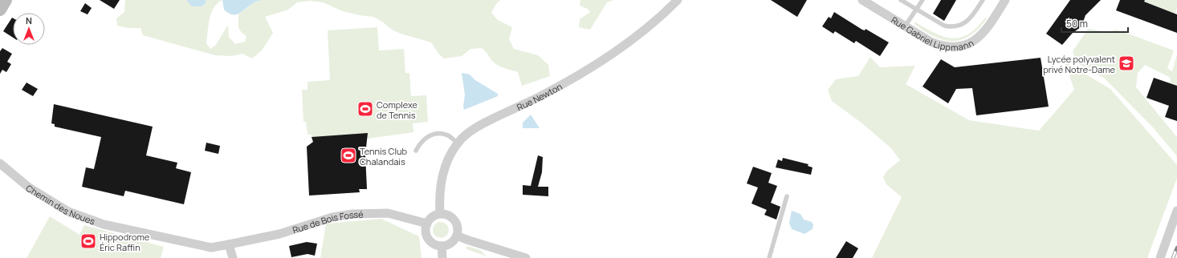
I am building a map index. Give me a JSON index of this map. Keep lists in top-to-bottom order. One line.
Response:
{"streets":{"street":["Rue Gabriel Lippmann","Rue Newton","Chemin des Noues","Rue de Bois Fossé"]},"crossings":[["Rue Newton","Rue de Bois Fossé"],["Chemin des Noues","Rue de Bois Fossé"]],"places":{"school or university":["Lycée polyvalent privé Notre-Dame"],"sports":["Complexe de Tennis","Tennis Club Chalandais","Hippodrome Éric Raffin"]},"scale_bar":"50 m","north":"top"}
